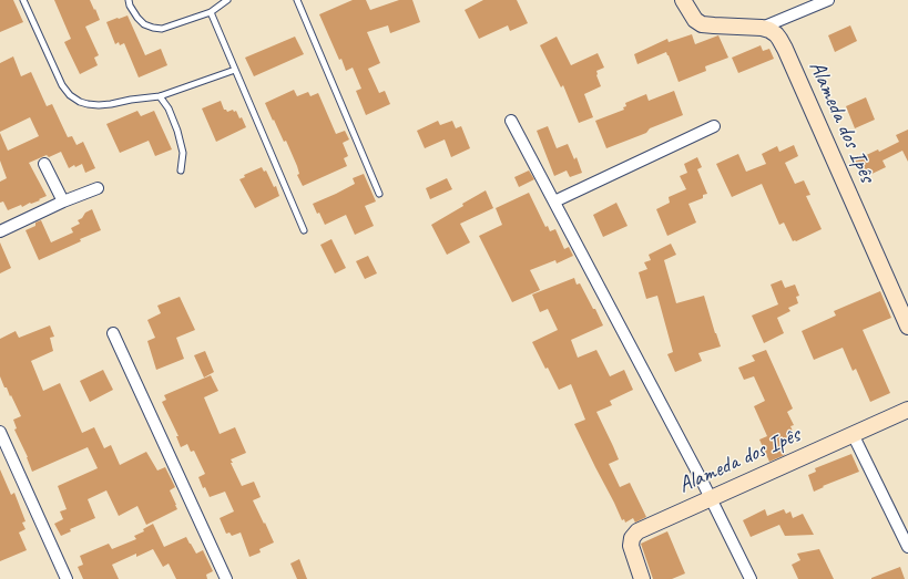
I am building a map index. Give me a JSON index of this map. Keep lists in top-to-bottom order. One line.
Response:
{"streets":{"street":["Alameda dos Ipês"]}}
